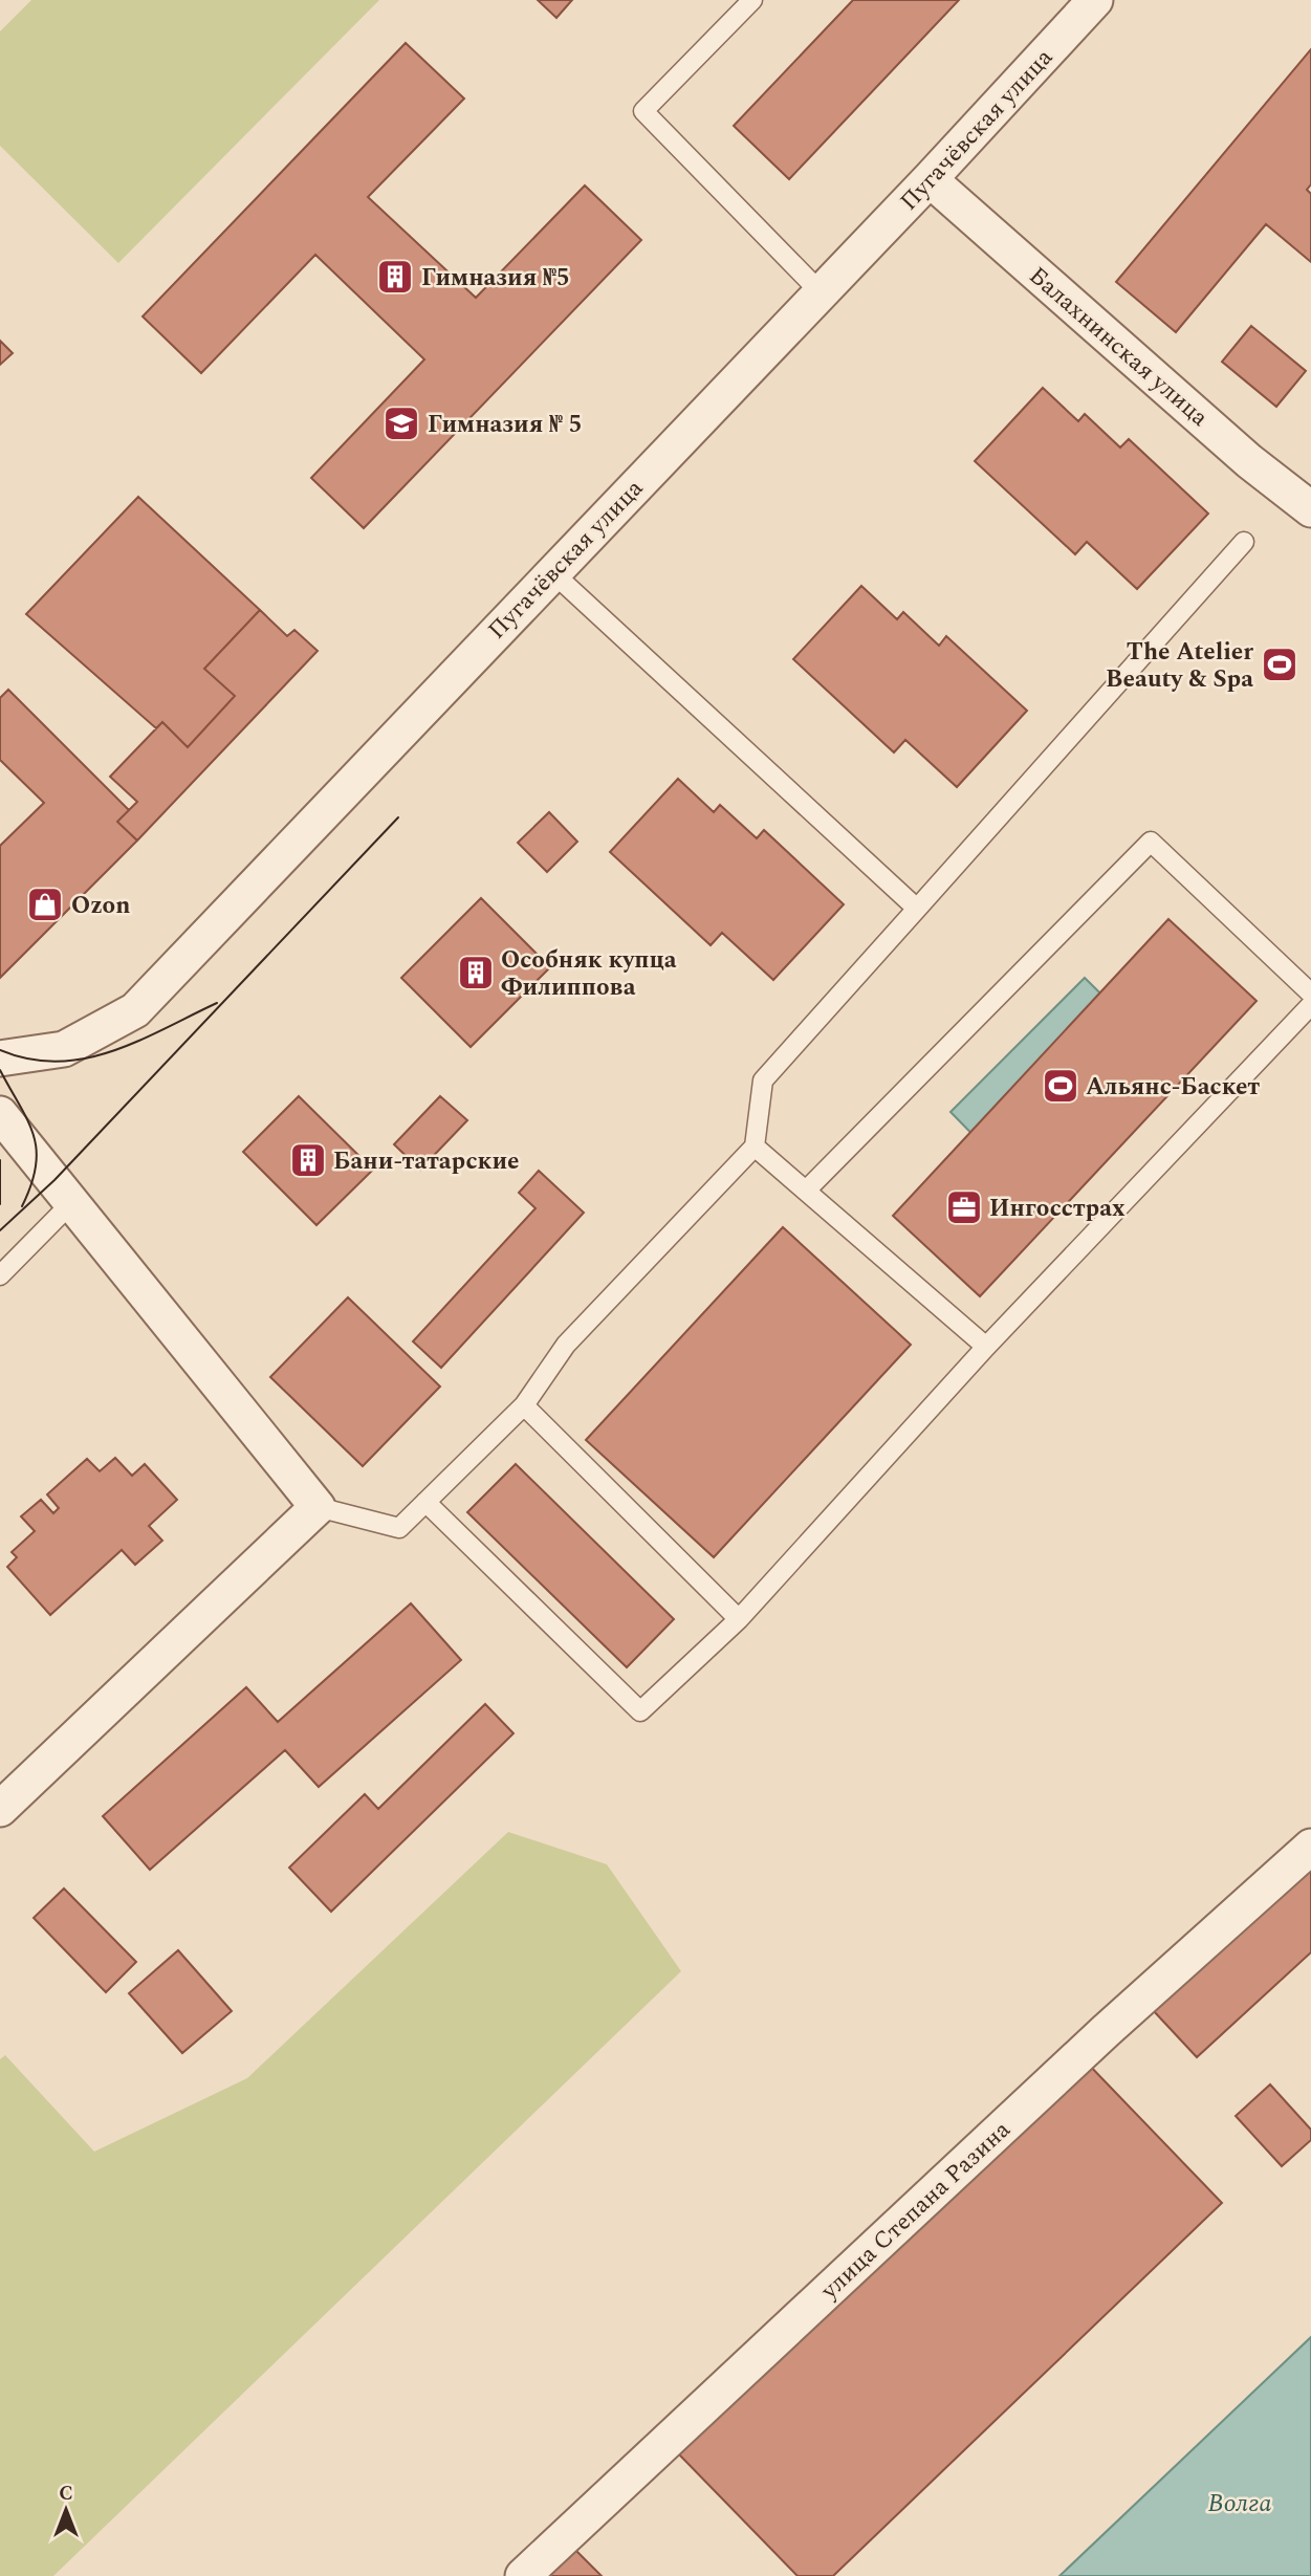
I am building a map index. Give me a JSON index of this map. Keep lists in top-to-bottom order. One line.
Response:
{"streets":{"street":["Пугачёвская улица","Балахнинская улица","улица Степана Разина"]},"crossings":[["Пугачёвская улица","Балахнинская улица"]],"water":["Волга"],"places":{"building":["Гимназия №5","Особняк купца Филиппова","Бани-татарские"],"school or university":["Гимназия № 5"],"sports":["The Atelier Beauty & Spa","Альянс-Баскет"],"shop":["Ozon"],"office":["Ингосстрах"]},"north":"top"}
